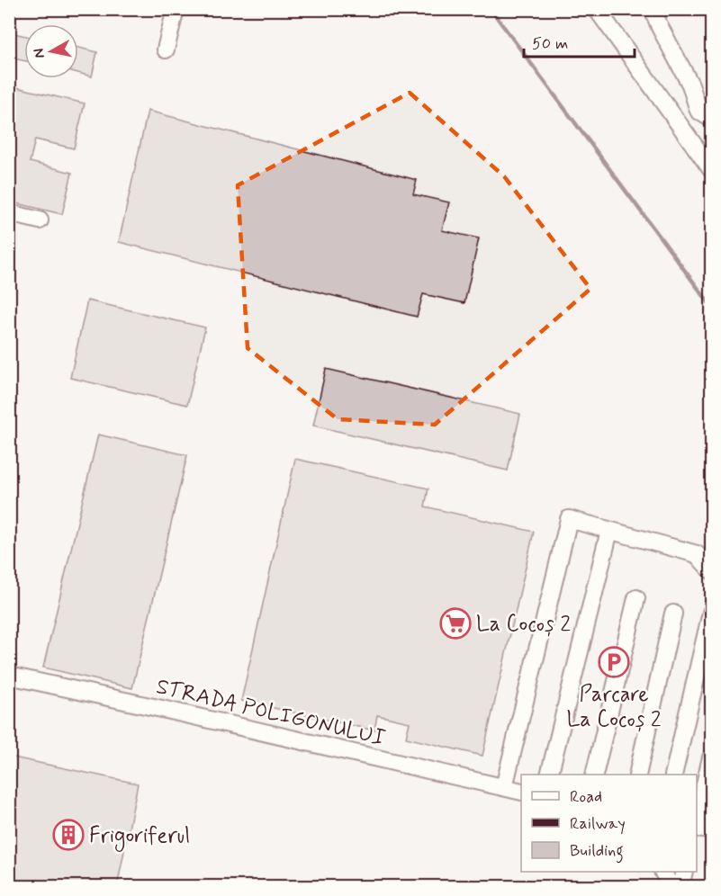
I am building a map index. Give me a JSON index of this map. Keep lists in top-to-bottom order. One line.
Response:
{"streets":{"street":["STRADA POLIGONULUI"]},"places":{"supermarket":["La Cocoș 2"],"parking":["Parcare La Cocoș 2"],"building":["Frigoriferul"]},"legend":["Road","Railway","Building"],"scale_bar":"50 m","north":"left"}
